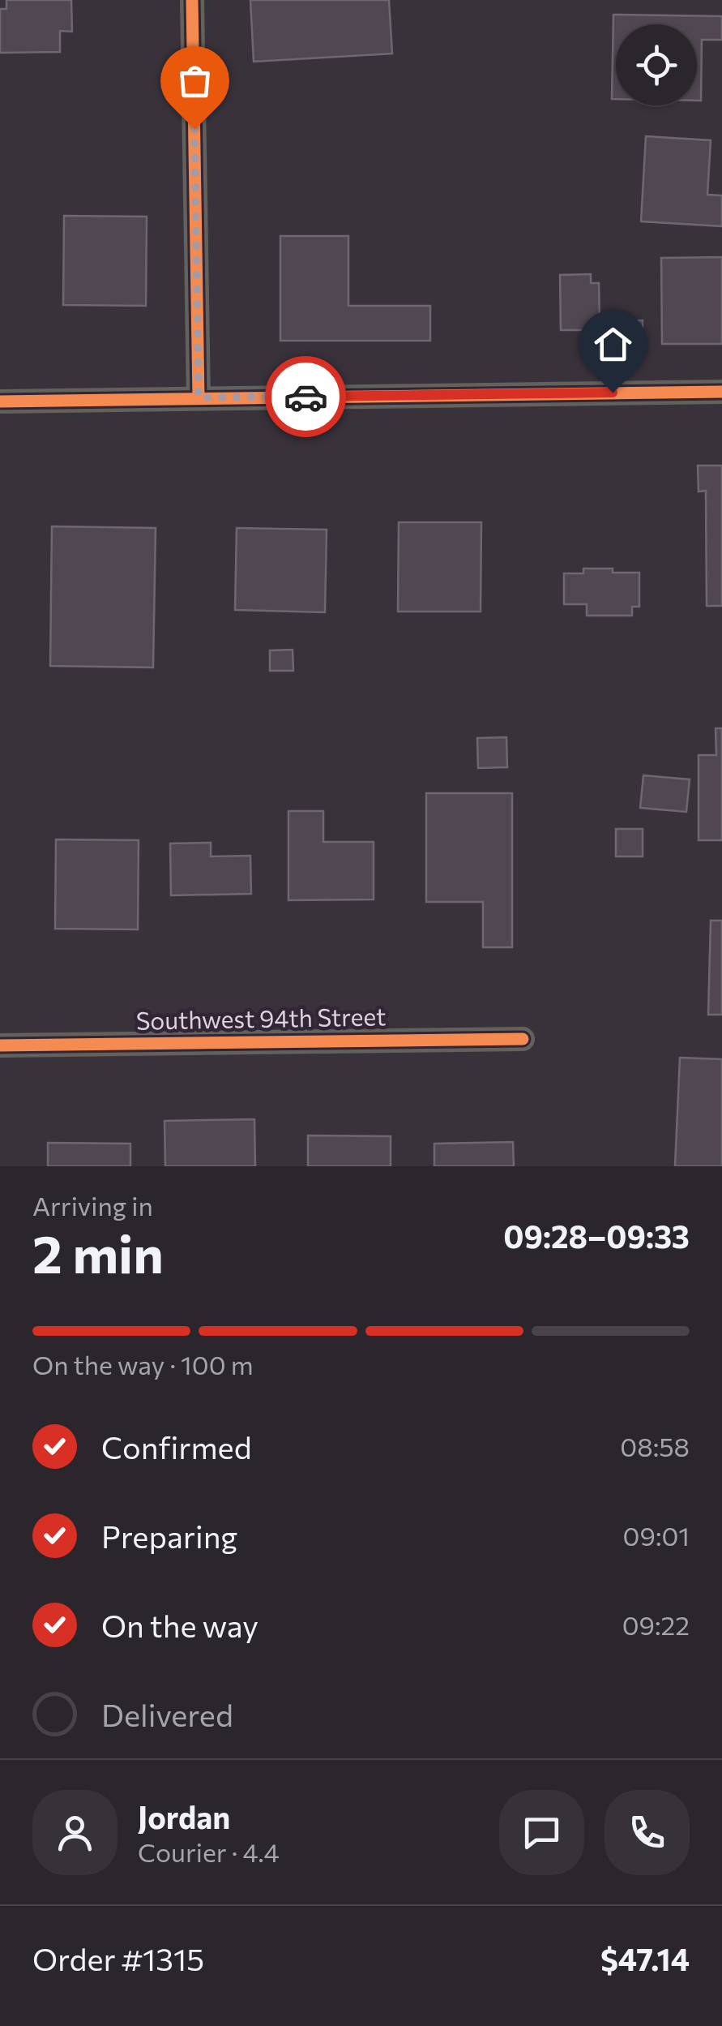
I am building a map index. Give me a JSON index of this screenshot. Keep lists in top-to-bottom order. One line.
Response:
{"streets":{"street":["Southwest 94th Street"]},"page":{"heading":["2 min","Arriving in","09:28–09:33"],"panel":["Jordan","Courier · 4.4","Order #1315","$47.14"],"bar":"On the way · 100 m","list":[["Confirmed","08:58"],["Preparing","09:01"],["On the way","09:22"],"Delivered"]}}
